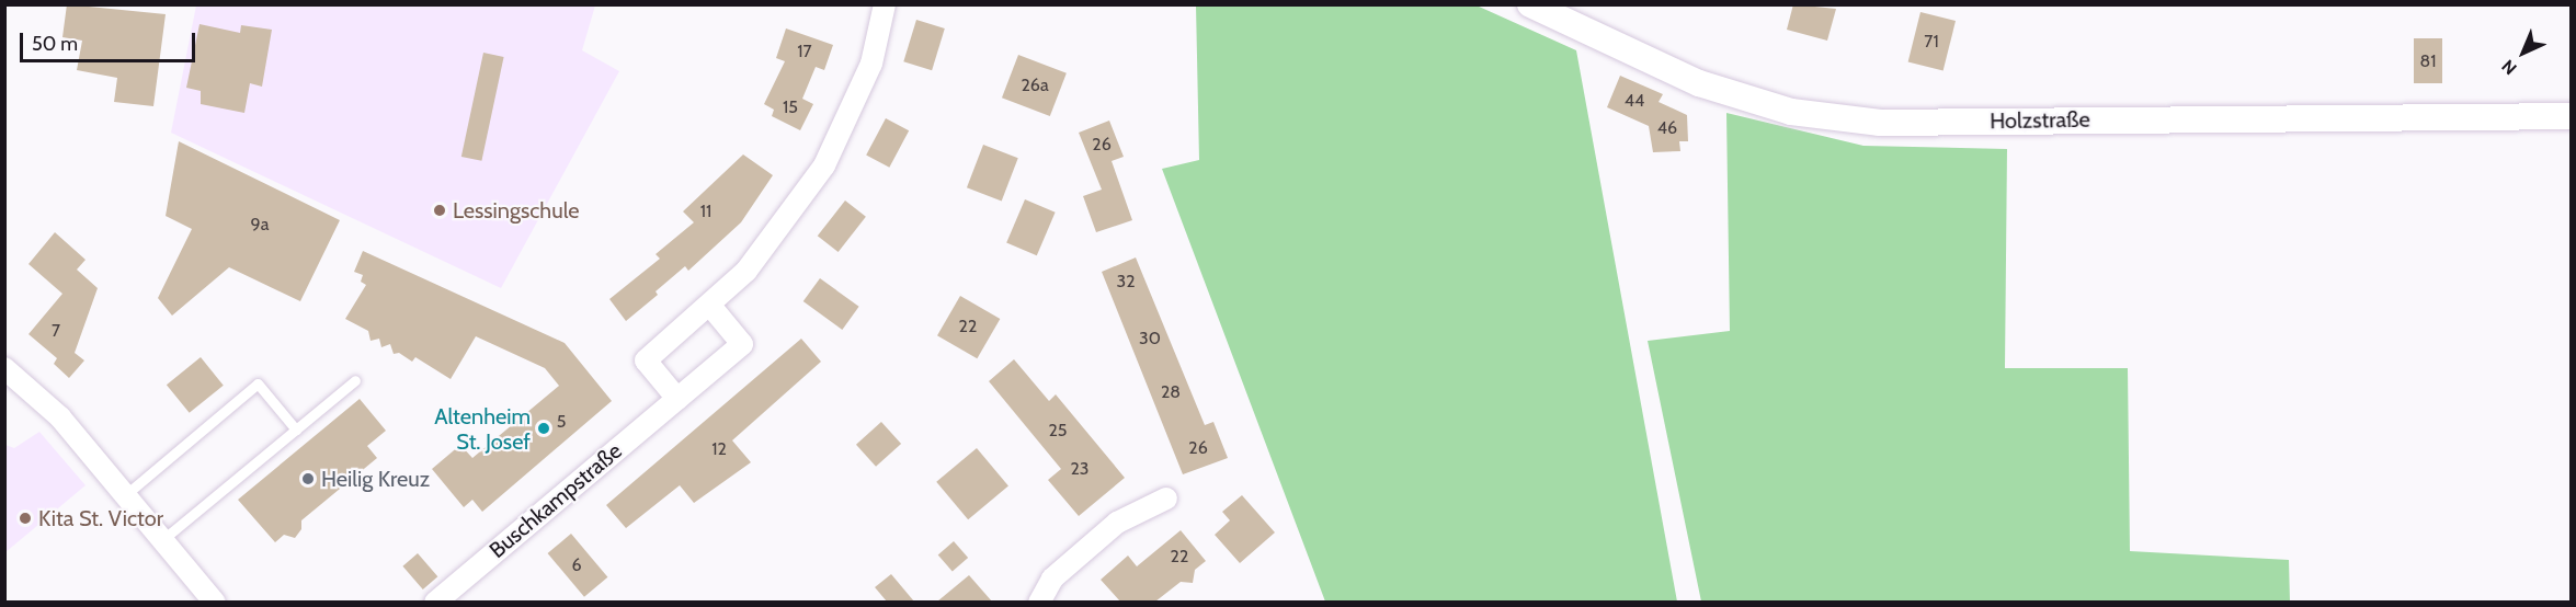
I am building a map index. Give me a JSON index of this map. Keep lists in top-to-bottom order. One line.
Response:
{"streets":{"street":["Holzstraße","Buschkampstraße"]},"places":["Lessingschule","Altenheim St. Josef","Heilig Kreuz","Kita St. Victor"],"house_numbers":["71","17","81","26a","44","15","46","26","11","9a","32","22","7","30","28","5","25","26","12","23","22","6"],"scale_bar":"50 m","north":"bottom left"}
